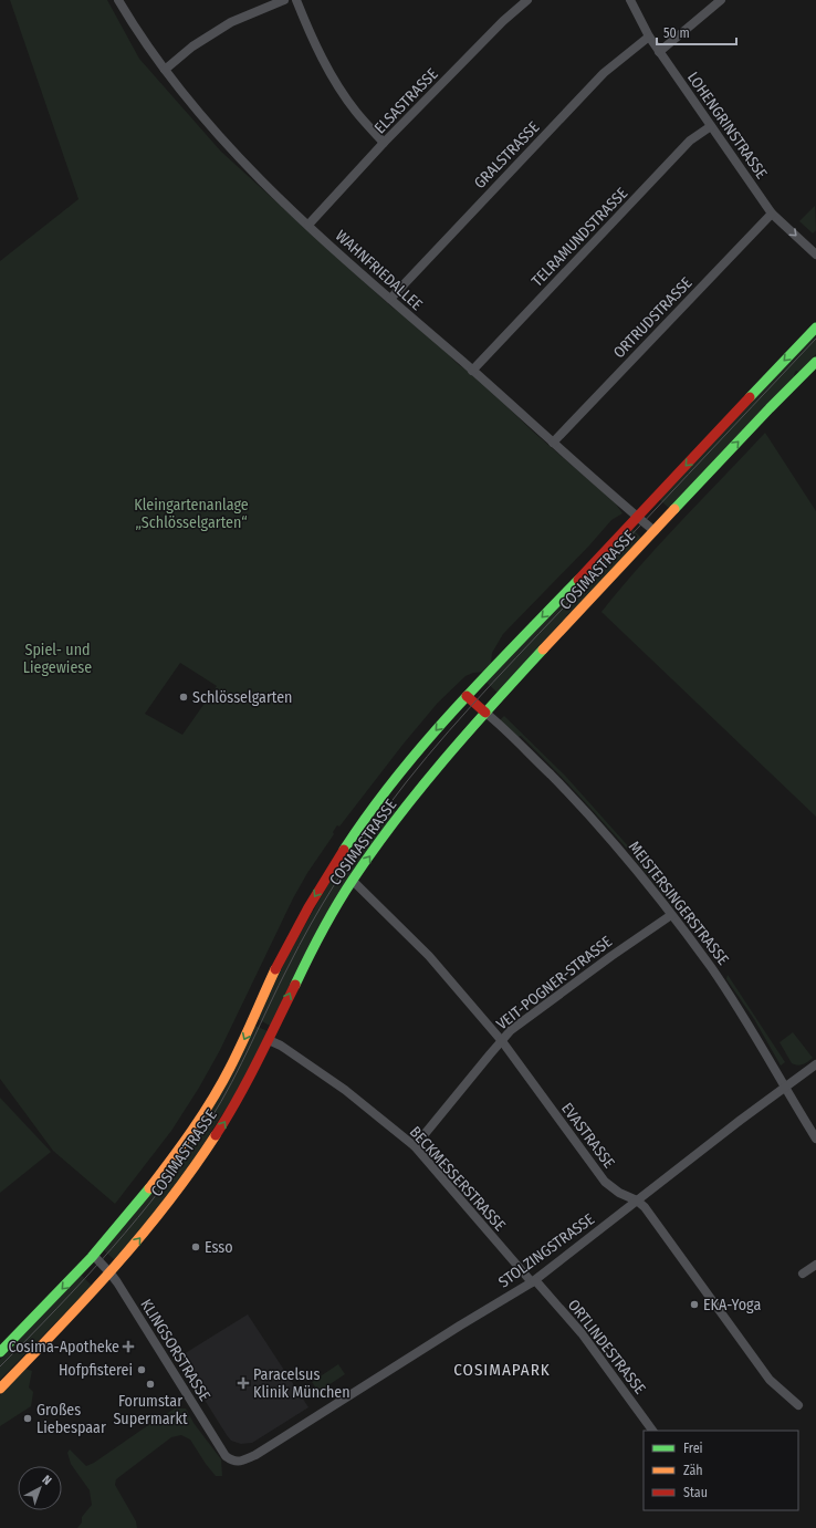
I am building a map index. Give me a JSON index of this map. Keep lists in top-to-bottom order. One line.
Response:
{"streets":{"main road":["COSIMASTRASSE"],"street":["ELSASTRASSE","LOHENGRINSTRASSE","GRALSTRASSE","TELRAMUNDSTRASSE","WAHNFRIEDALLEE","ORTRUDSTRASSE","MEISTERSINGERSTRASSE","VEIT-POGNER-STRASSE","EVASTRASSE","BECKMESSERSTRASSE","STOLZINGSTRASSE","ORTLINDESTRASSE","KLINGSORSTRASSE"]},"crossings":[["ELSASTRASSE","WAHNFRIEDALLEE"],["LOHENGRINSTRASSE","GRALSTRASSE"],["LOHENGRINSTRASSE","TELRAMUNDSTRASSE"],["LOHENGRINSTRASSE","ORTRUDSTRASSE"],["GRALSTRASSE","WAHNFRIEDALLEE"],["TELRAMUNDSTRASSE","WAHNFRIEDALLEE"],["WAHNFRIEDALLEE","ORTRUDSTRASSE"],["WAHNFRIEDALLEE","COSIMASTRASSE"],["COSIMASTRASSE","MEISTERSINGERSTRASSE"],["COSIMASTRASSE","EVASTRASSE"],["COSIMASTRASSE","BECKMESSERSTRASSE"],["COSIMASTRASSE","KLINGSORSTRASSE"],["MEISTERSINGERSTRASSE","VEIT-POGNER-STRASSE"],["MEISTERSINGERSTRASSE","STOLZINGSTRASSE"],["VEIT-POGNER-STRASSE","EVASTRASSE"],["VEIT-POGNER-STRASSE","BECKMESSERSTRASSE"],["EVASTRASSE","STOLZINGSTRASSE"],["BECKMESSERSTRASSE","STOLZINGSTRASSE"],["BECKMESSERSTRASSE","ORTLINDESTRASSE"],["STOLZINGSTRASSE","ORTLINDESTRASSE"],["STOLZINGSTRASSE","KLINGSORSTRASSE"]],"districts":["COSIMAPARK"],"parks":["Kleingartenanlage „Schlösselgarten“","Spiel- und Liegewiese"],"places":{"other":["Schlösselgarten","Esso","EKA-Yoga","Hofpfisterei","Forumstar Supermarkt","Großes Liebespaar"],"health":["Cosima-Apotheke","Paracelsus Klinik München"]},"legend":["Frei","Zäh","Stau"],"scale_bar":"50 m","north":"top right"}
